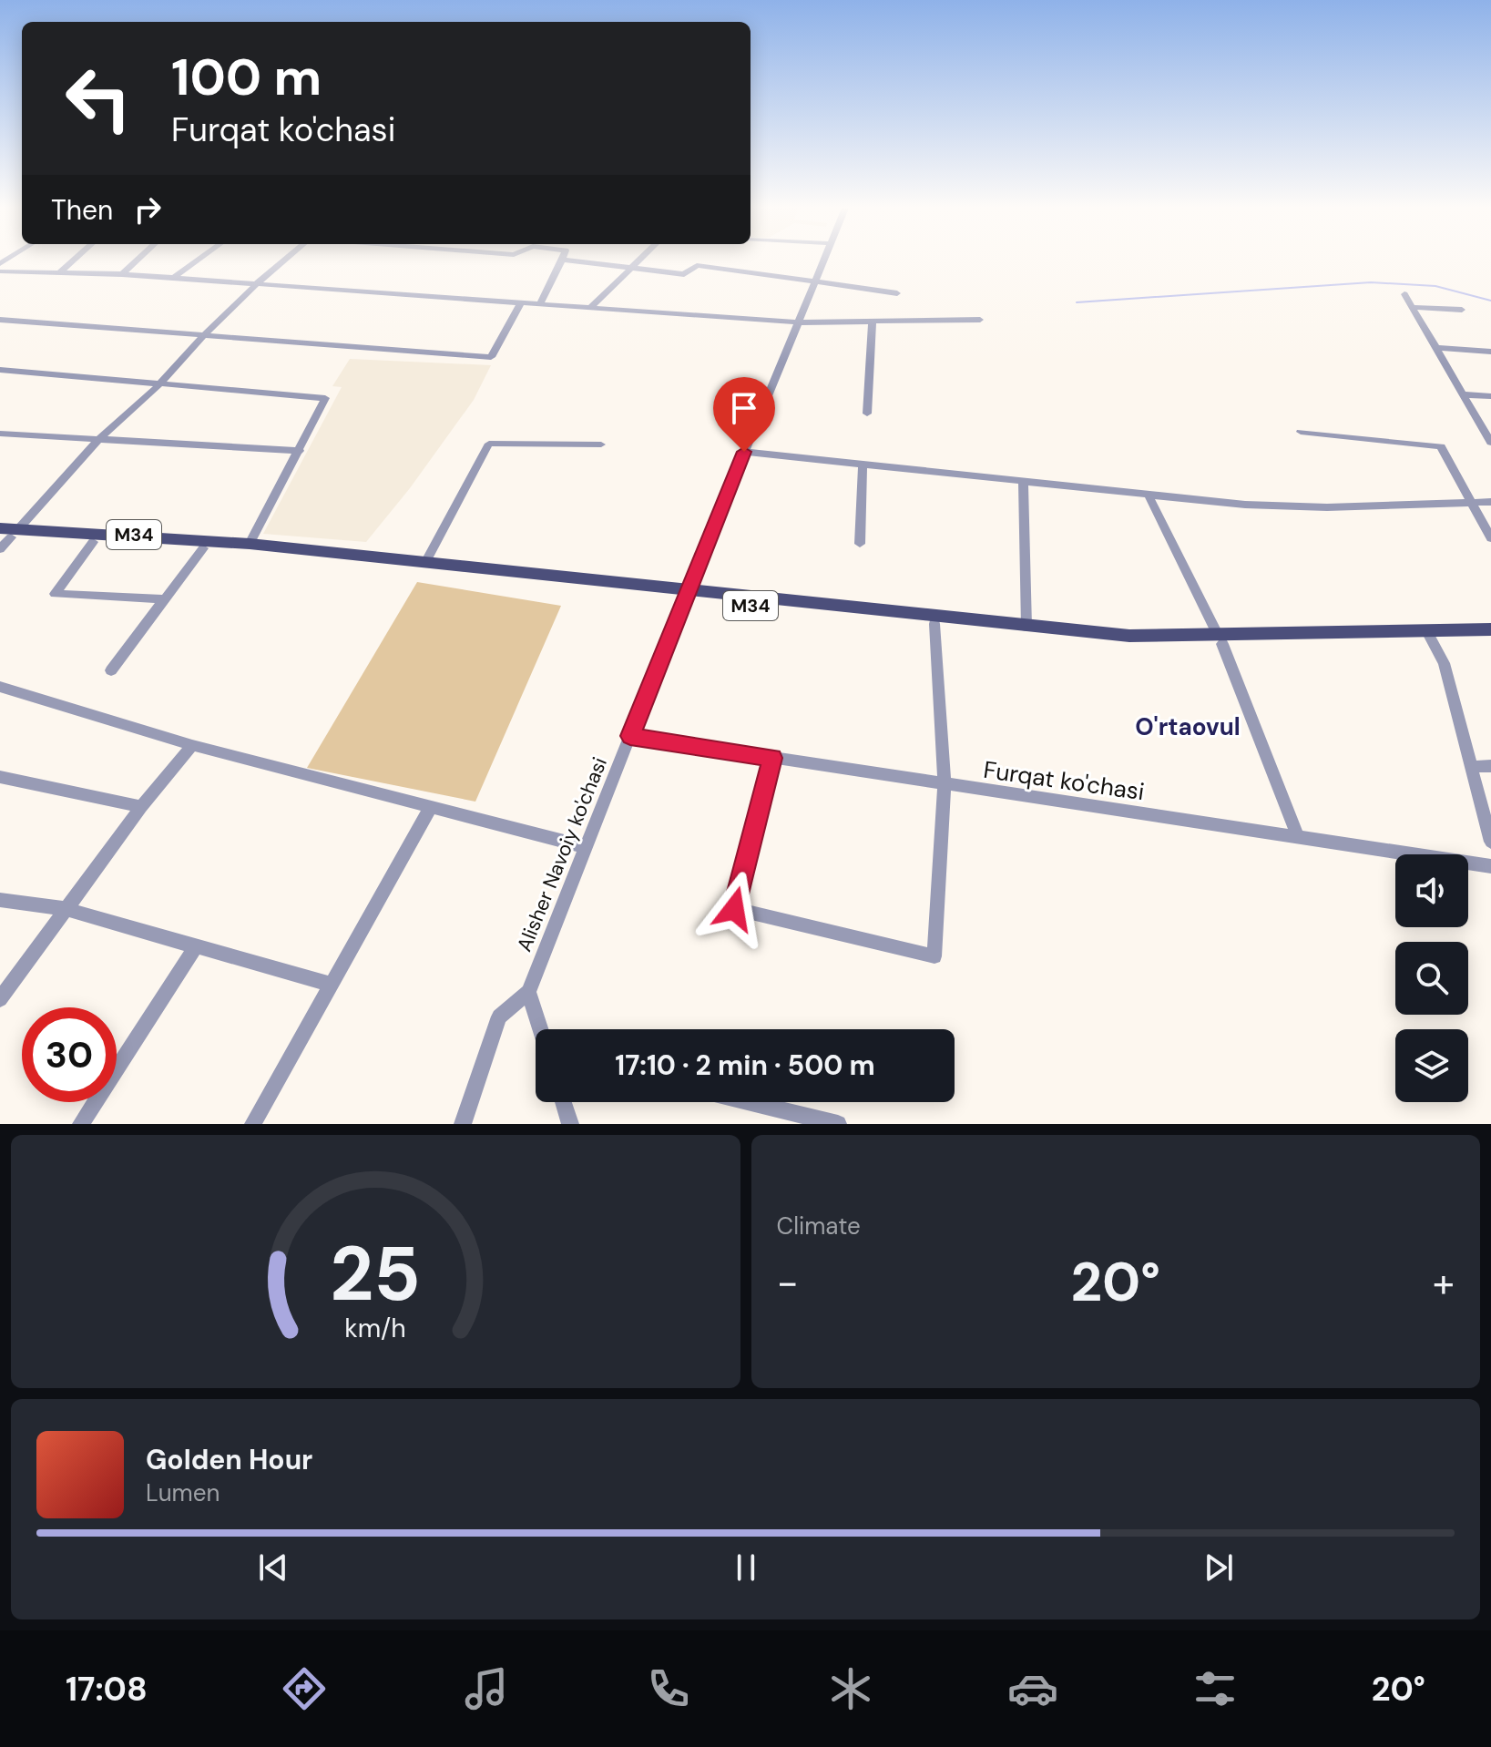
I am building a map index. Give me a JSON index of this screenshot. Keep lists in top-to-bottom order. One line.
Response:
{"streets":{"main road":["M34"],"street":["Furqat ko'chasi","Alisher Navoiy ko'chasi"]},"crossings":[["M34","Alisher Navoiy ko'chasi"],["Furqat ko'chasi","Alisher Navoiy ko'chasi"]],"districts":["O'rtaovul"],"page":{"turn":["100 m","Furqat ko'chasi"],"then":"Then","limit":"30","trip":"17:10 · 2 min · 500 m","tile":"Climate","heat":["−","20°","+"],"song":["Golden Hour","Lumen"],"tabs":["17:08","20°"],"gauge":["25","km/h"]}}
